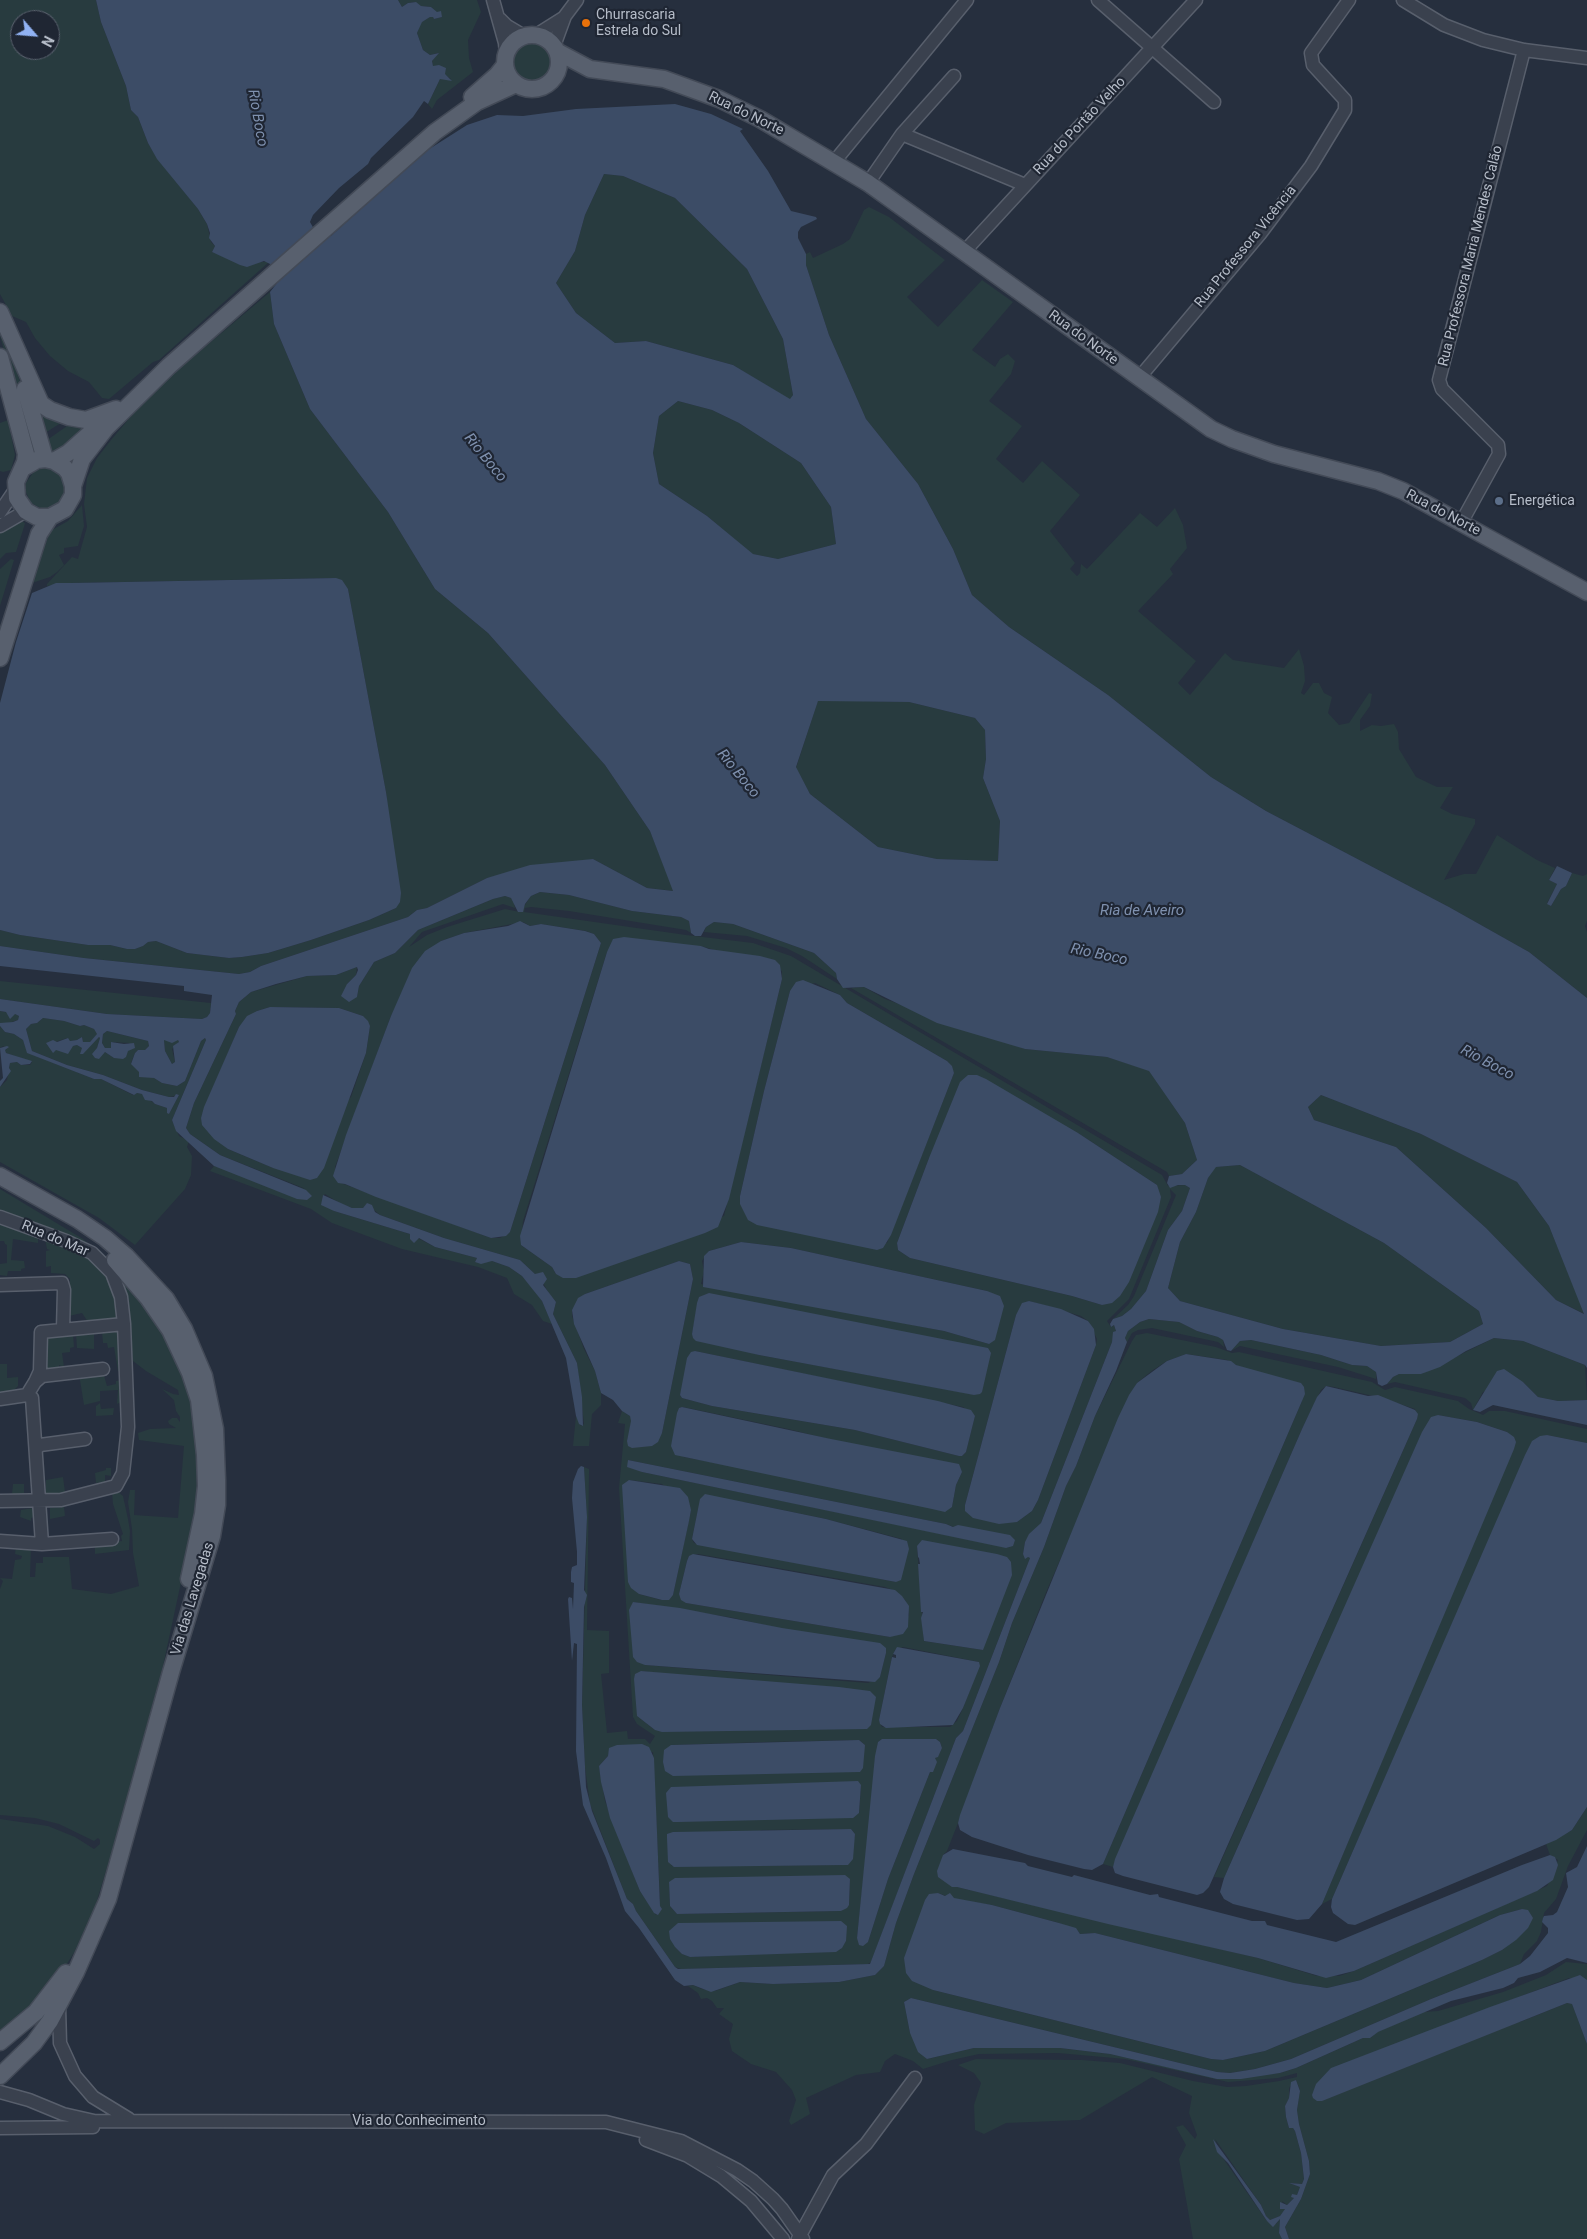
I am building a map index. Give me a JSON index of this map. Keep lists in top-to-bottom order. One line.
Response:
{"streets":{"main road":["Rua do Norte","Via das Lavegadas"],"street":["Rua do Portão Velho","Rua Professora Vicência","Rua Professora Maria Mendes Calão","Rua do Mar","Via do Conhecimento"]},"crossings":[["Rua do Norte","Rua do Portão Velho"],["Rua do Norte","Rua Professora Vicência"],["Rua do Norte","Rua Professora Maria Mendes Calão"]],"water":["Rio Boco","Ria de Aveiro"],"places":["Churrascaria Estrela do Sul","Energética"],"north":"bottom right"}
